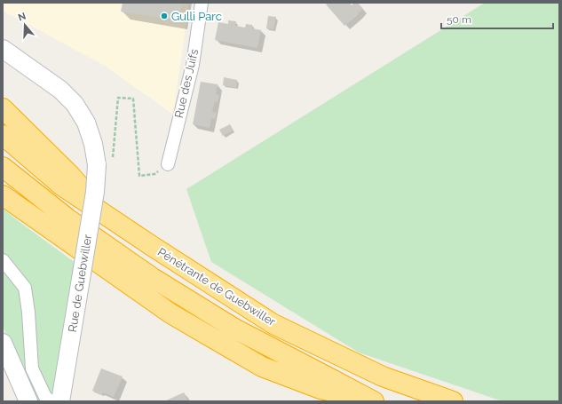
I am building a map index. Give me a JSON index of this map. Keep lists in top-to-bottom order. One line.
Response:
{"streets":{"highway":["Pénétrante de Guebwiller"],"main road":["Rue de Guebwiller"],"street":["Rue des Juifs"]},"places":["Gulli Parc"],"scale_bar":"50 m","north":"top"}
